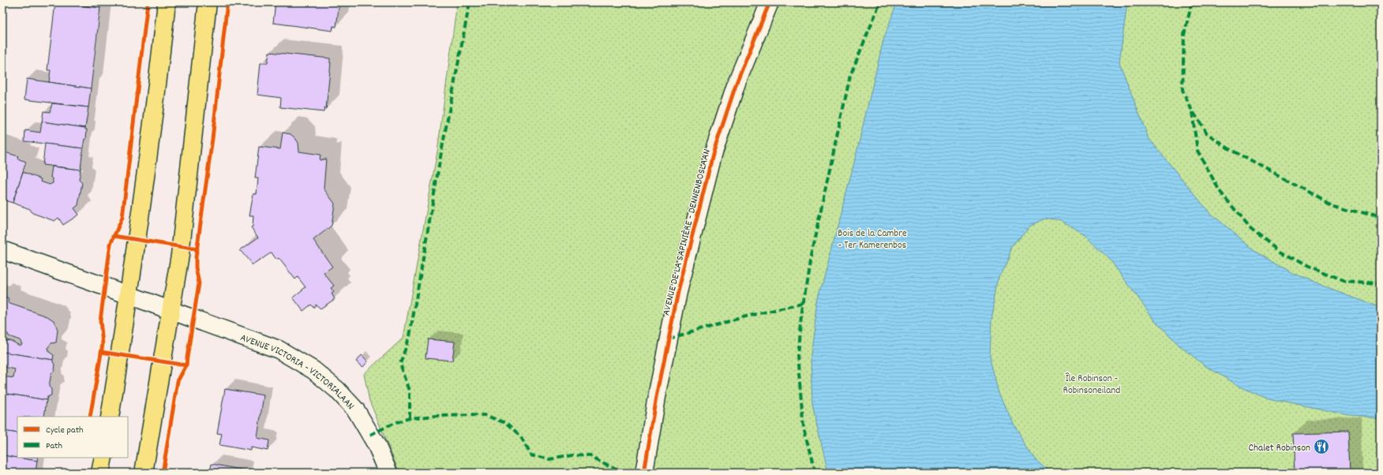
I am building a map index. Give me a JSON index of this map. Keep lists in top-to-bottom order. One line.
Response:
{"streets":{"street":["AVENUE DE LA SAPINIÈRE - DENNENBOSLAAN","AVENUE VICTORIA - VICTORIALAAN"]},"parks":["Bois de la Cambre - Ter Kamerenbos","Île Robinson - Robinsoneiland"],"places":{"restaurant":["Chalet Robinson"]},"legend":["Cycle path","Path"]}
